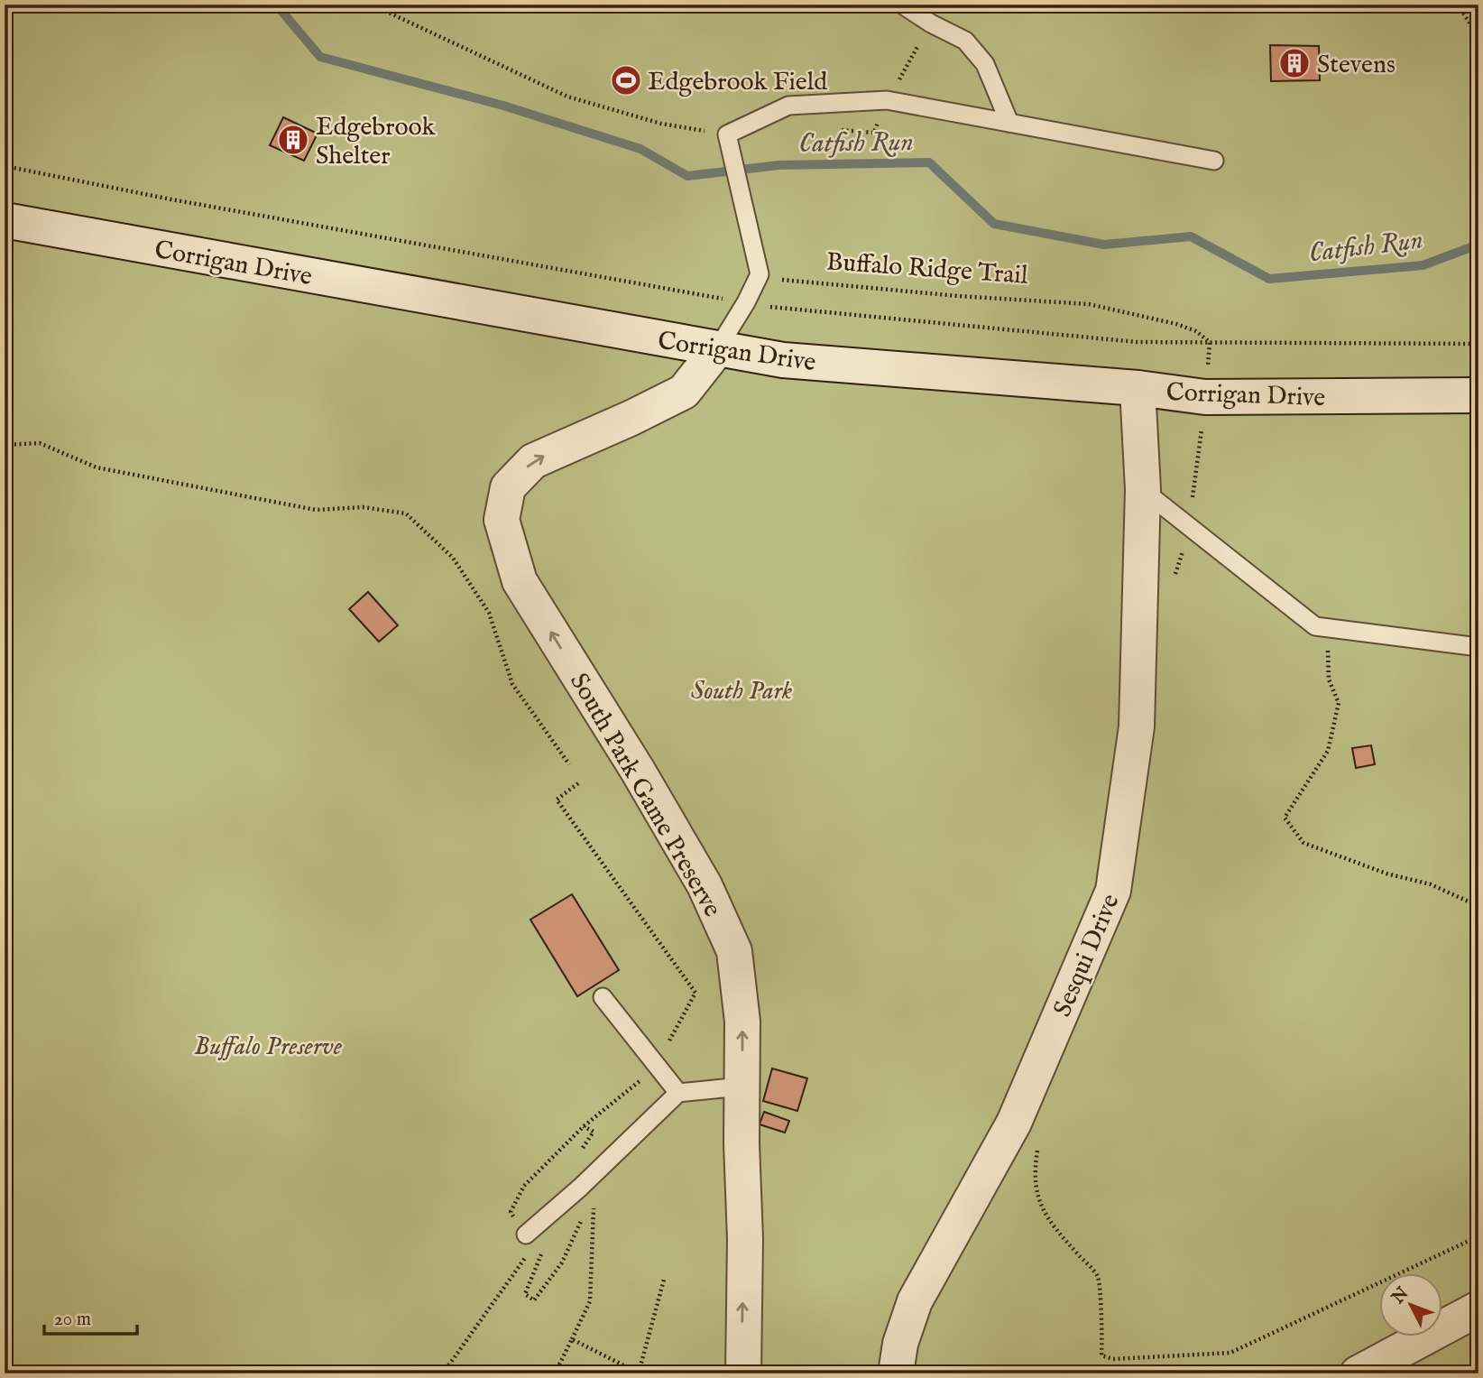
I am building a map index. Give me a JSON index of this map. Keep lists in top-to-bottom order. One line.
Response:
{"streets":{"street":["Corrigan Drive","South Park Game Preserve","Sesqui Drive"],"path":["Buffalo Ridge Trail"]},"crossings":[["Corrigan Drive","South Park Game Preserve"],["Corrigan Drive","Sesqui Drive"]],"one_way":["South Park Game Preserve"],"water":["Catfish Run"],"parks":["South Park","Buffalo Preserve"],"places":{"building":["Stevens","Edgebrook Shelter"],"sports":["Edgebrook Field"]},"scale_bar":"20 m","north":"top left"}
